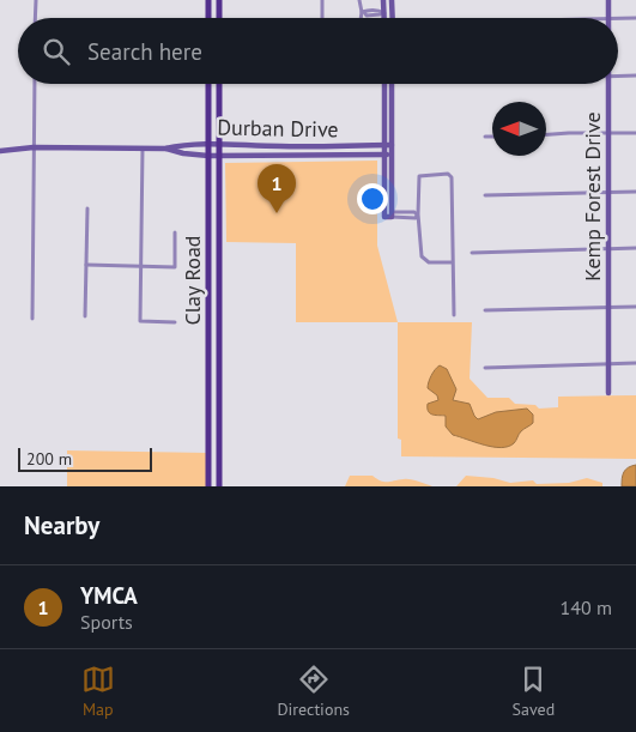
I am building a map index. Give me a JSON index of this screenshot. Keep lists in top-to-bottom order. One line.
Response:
{"streets":{"main road":["Clay Road"],"street":["Durban Drive","Kemp Forest Drive"]},"crossings":[["Durban Drive","Clay Road"]],"scale_bar":"200 m","north":"left","page":{"search":"Search here","pins":"1","scale":"200 m","heading":"Nearby","list":[{"mark":"1","name":"YMCA","note":"Sports","value":"140 m"}],"nav":["Map","Directions","Saved"]}}
